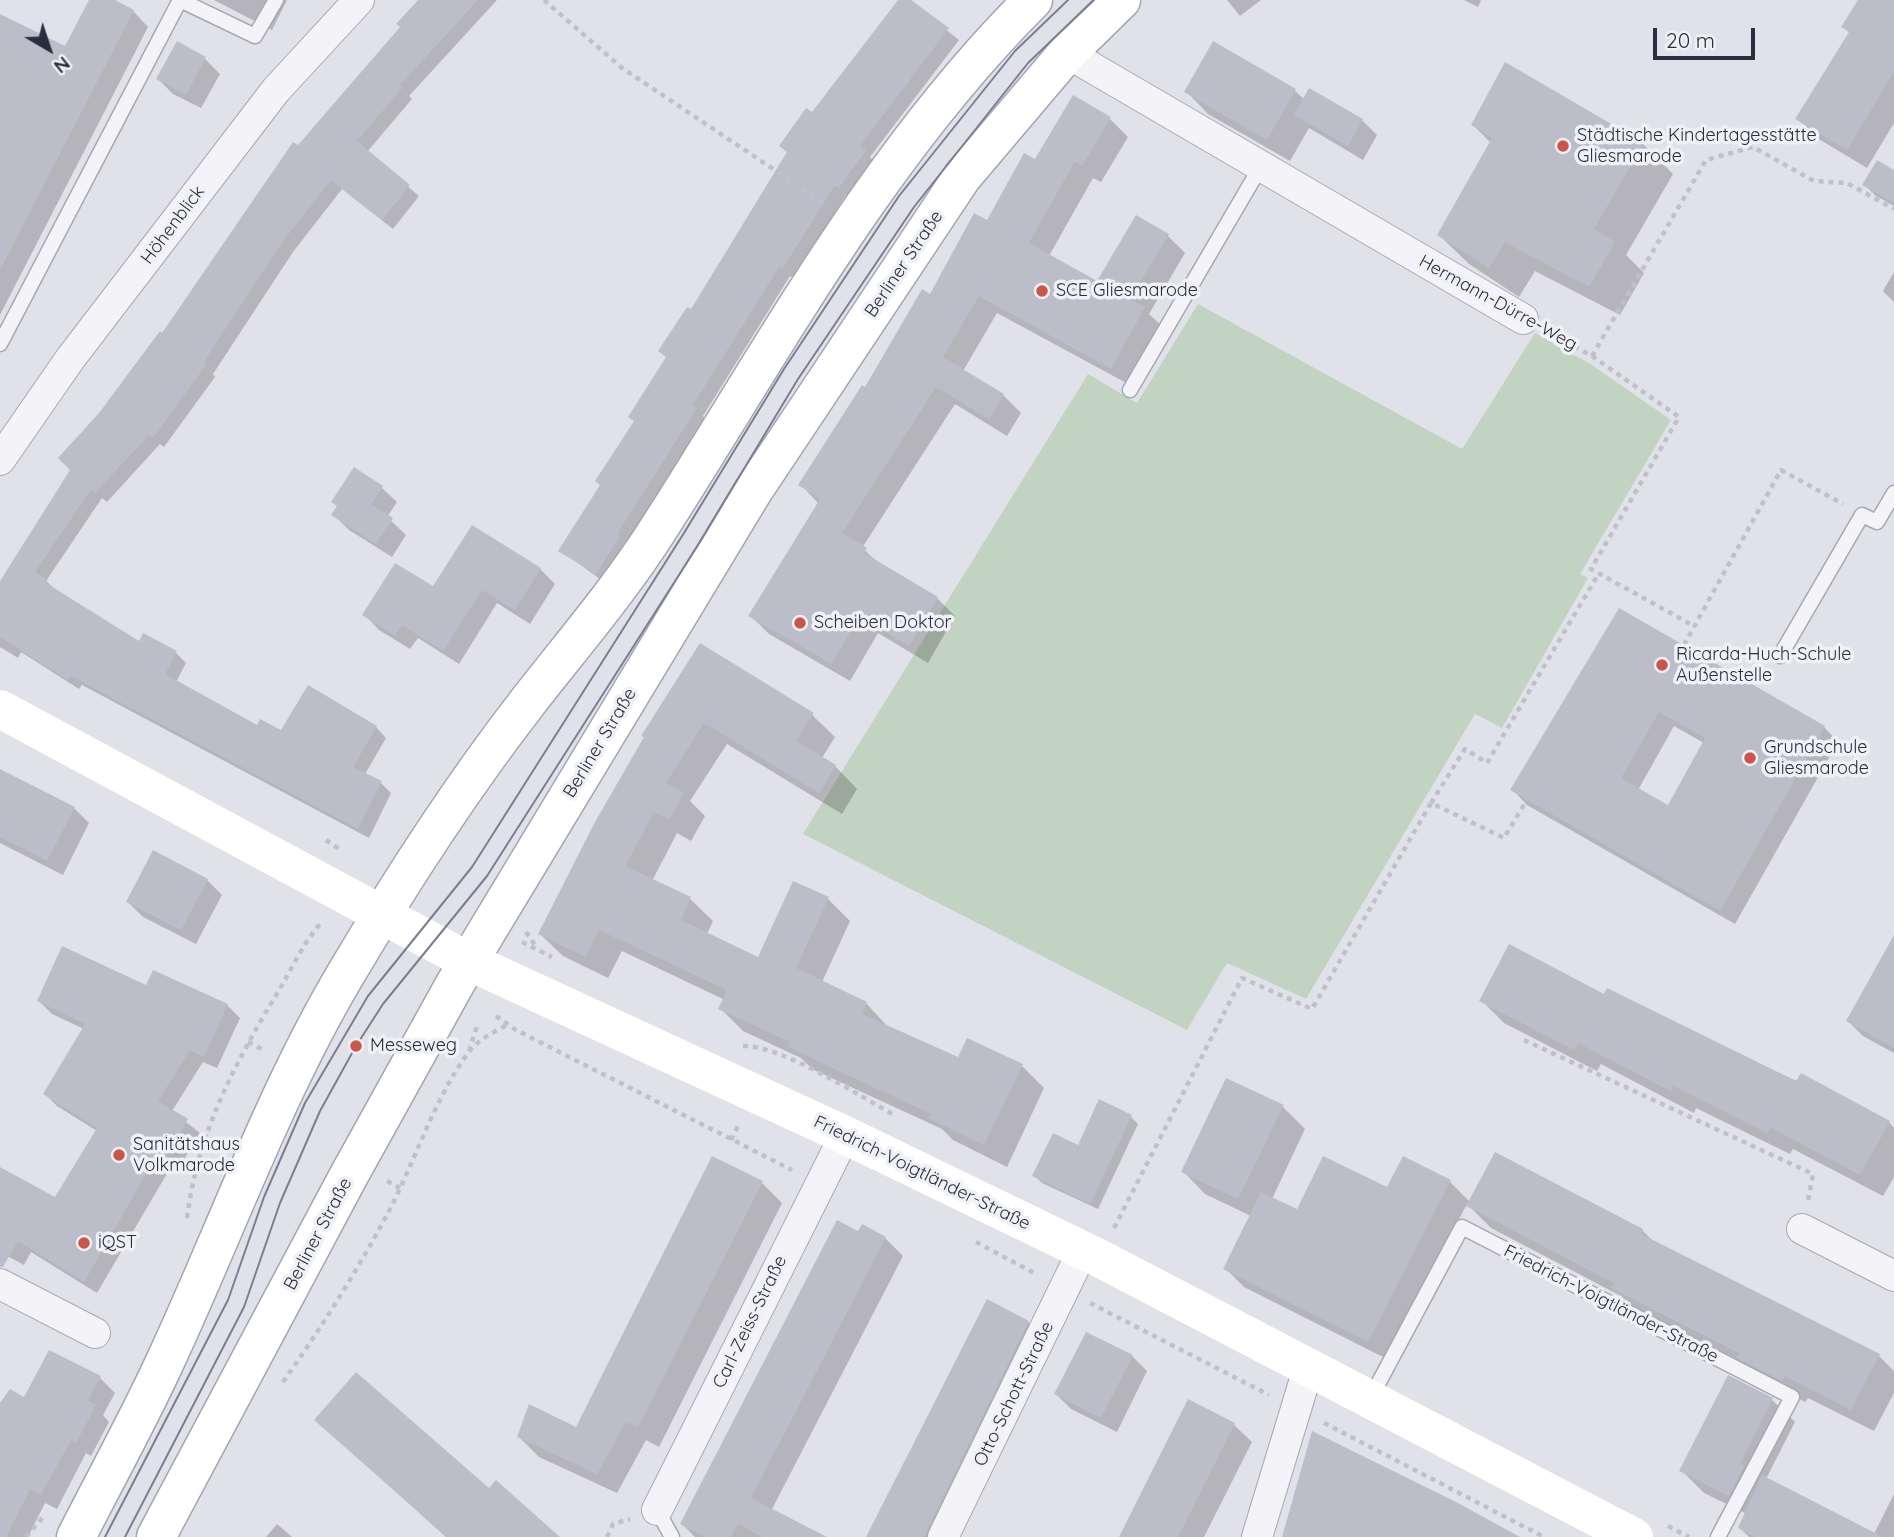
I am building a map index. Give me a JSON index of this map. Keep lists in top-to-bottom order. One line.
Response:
{"streets":{"main road":["Berliner Straße","Friedrich-Voigtländer-Straße"],"street":["Höhenblick","Hermann-Dürre-Weg","Carl-Zeiss-Straße","Otto-Schott-Straße"]},"crossings":[["Berliner Straße","Hermann-Dürre-Weg"],["Berliner Straße","Friedrich-Voigtländer-Straße"],["Friedrich-Voigtländer-Straße","Carl-Zeiss-Straße"],["Friedrich-Voigtländer-Straße","Otto-Schott-Straße"]],"places":["Städtische Kindertagesstätte Gliesmarode","SCE Gliesmarode","Scheiben Doktor","Ricarda-Huch-Schule Außenstelle","Grundschule Gliesmarode","Messeweg","Sanitätshaus Volkmarode","iQST"],"scale_bar":"20 m","north":"bottom right"}
